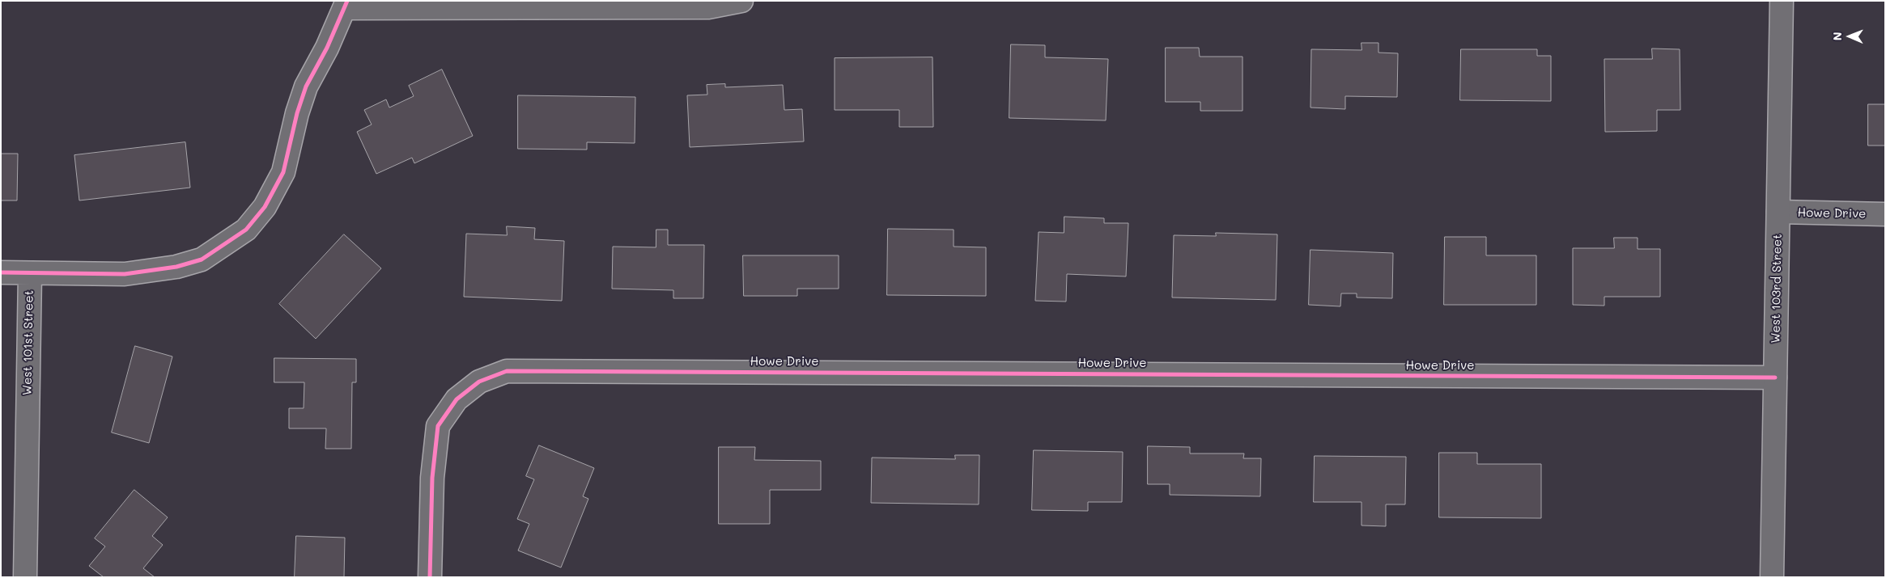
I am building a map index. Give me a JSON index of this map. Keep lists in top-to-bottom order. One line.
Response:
{"streets":{"street":["Howe Drive","West 103rd Street","West 101st Street"]},"crossings":[["Howe Drive","West 103rd Street"]],"north":"left"}
